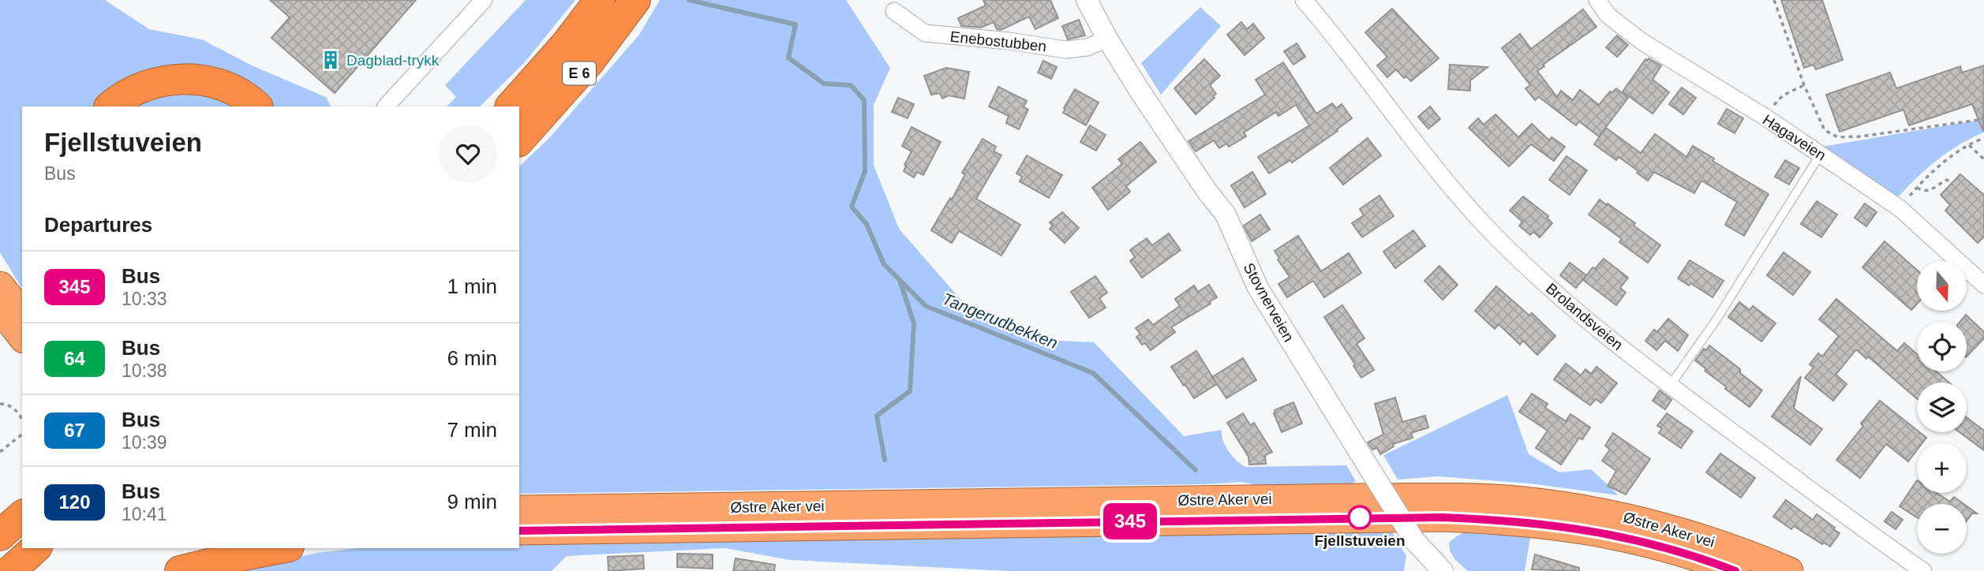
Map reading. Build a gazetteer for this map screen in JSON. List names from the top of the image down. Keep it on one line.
{"streets":{"highway":["E 6","Østre Aker vei"],"street":["Enebostubben","Hagaveien","Stovnerveien","Brolandsveien"]},"crossings":[["Enebostubben","Stovnerveien"]],"water":["Tangerudbekken"],"places":{"building":["Dagblad-trykk"],"other":["Fjellstuveien"]},"lines":["bus line 345"],"north":"bottom","page":{"on_map":"345","heading":[["Fjellstuveien","Bus"],"Departures"],"list":[{"mark":"345","name":"Bus","note":"10:33","value":"1 min"},{"mark":"64","name":"Bus","note":"10:38","value":"6 min"},{"mark":"67","name":"Bus","note":"10:39","value":"7 min"},{"mark":"120","name":"Bus","note":"10:41","value":"9 min"}],"map_buttons":["+","−"]}}
